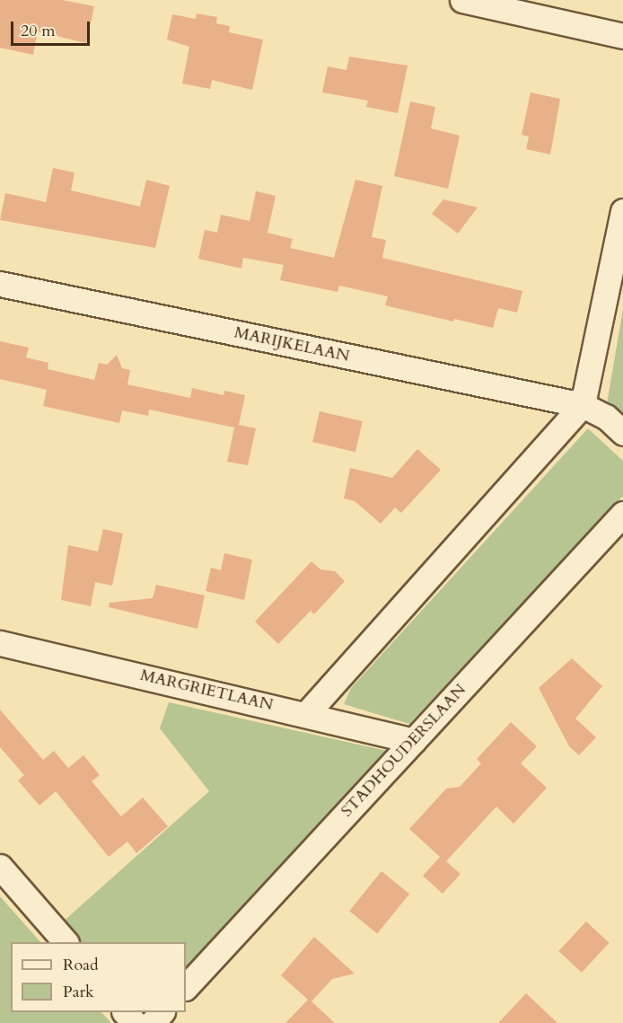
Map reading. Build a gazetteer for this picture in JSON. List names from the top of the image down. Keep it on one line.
{"streets":{"street":["MARIJKELAAN","MARGRIETLAAN","STADHOUDERSLAAN"]},"crossings":[["MARGRIETLAAN","STADHOUDERSLAAN"]],"legend":["Road","Park"],"scale_bar":"20 m"}
